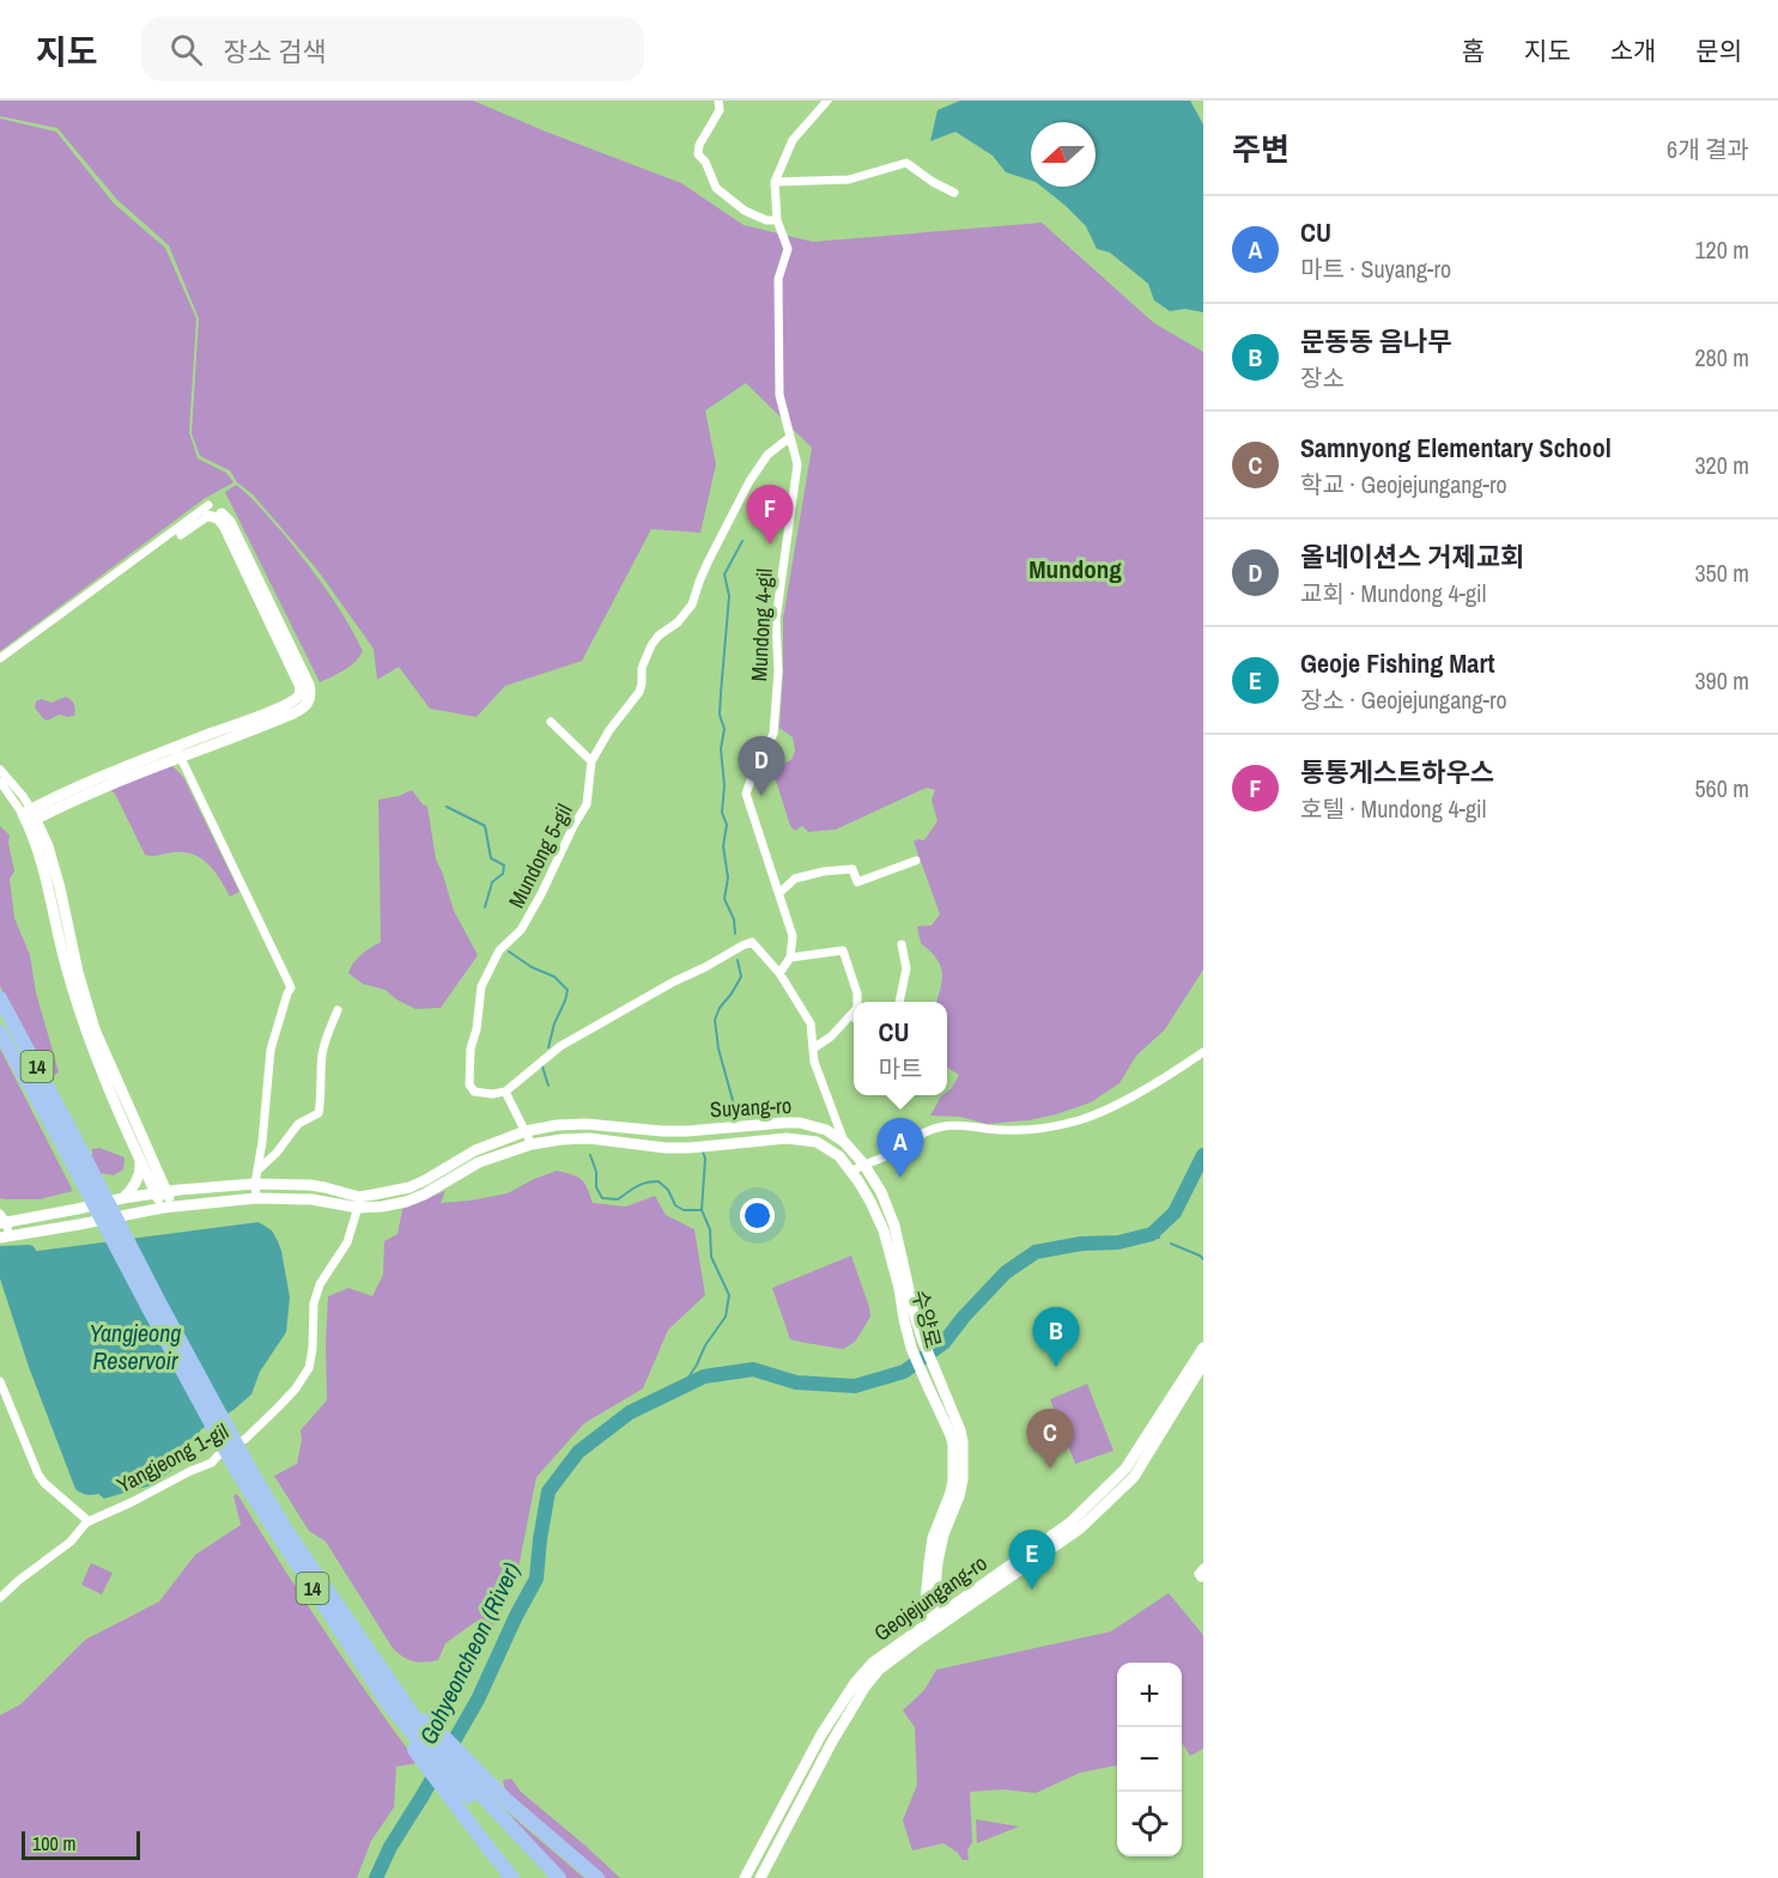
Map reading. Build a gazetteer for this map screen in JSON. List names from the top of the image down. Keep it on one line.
{"streets":{"highway":["14"],"street":["Mundong 4-gil","Mundong 5-gil","Suyang-ro","수양로","Yangjeong 1-gil","Geojejungang-ro"]},"crossings":[["Mundong 4-gil","Mundong 5-gil"],["Suyang-ro","수양로"],["Suyang-ro","Yangjeong 1-gil"],["Suyang-ro","Geojejungang-ro"],["수양로","Yangjeong 1-gil"]],"districts":["Mundong"],"water":["Yangjeong Reservoir","Gohyeoncheon (River)"],"scale_bar":"100 m","north":"left","page":{"header":"지도","search":"장소 검색","nav":["홈","지도","소개","문의"],"heading":["주변","6개 결과"],"list":[{"mark":"A","name":"CU","note":"마트 · Suyang-ro","value":"120 m"},{"mark":"B","name":"문동동 음나무","note":"장소","value":"280 m"},{"mark":"C","name":"Samnyong Elementary School","note":"학교 · Geojejungang-ro","value":"320 m"},{"mark":"D","name":"올네이션스 거제교회","note":"교회 · Mundong 4-gil","value":"350 m"},{"mark":"E","name":"Geoje Fishing Mart","note":"장소 · Geojejungang-ro","value":"390 m"},{"mark":"F","name":"통통게스트하우스","note":"호텔 · Mundong 4-gil","value":"560 m"}],"pins":["F","D","A","B","C","E"],"popup":["CU","마트"],"map_buttons":["+","−"],"scale":"100 m"}}
